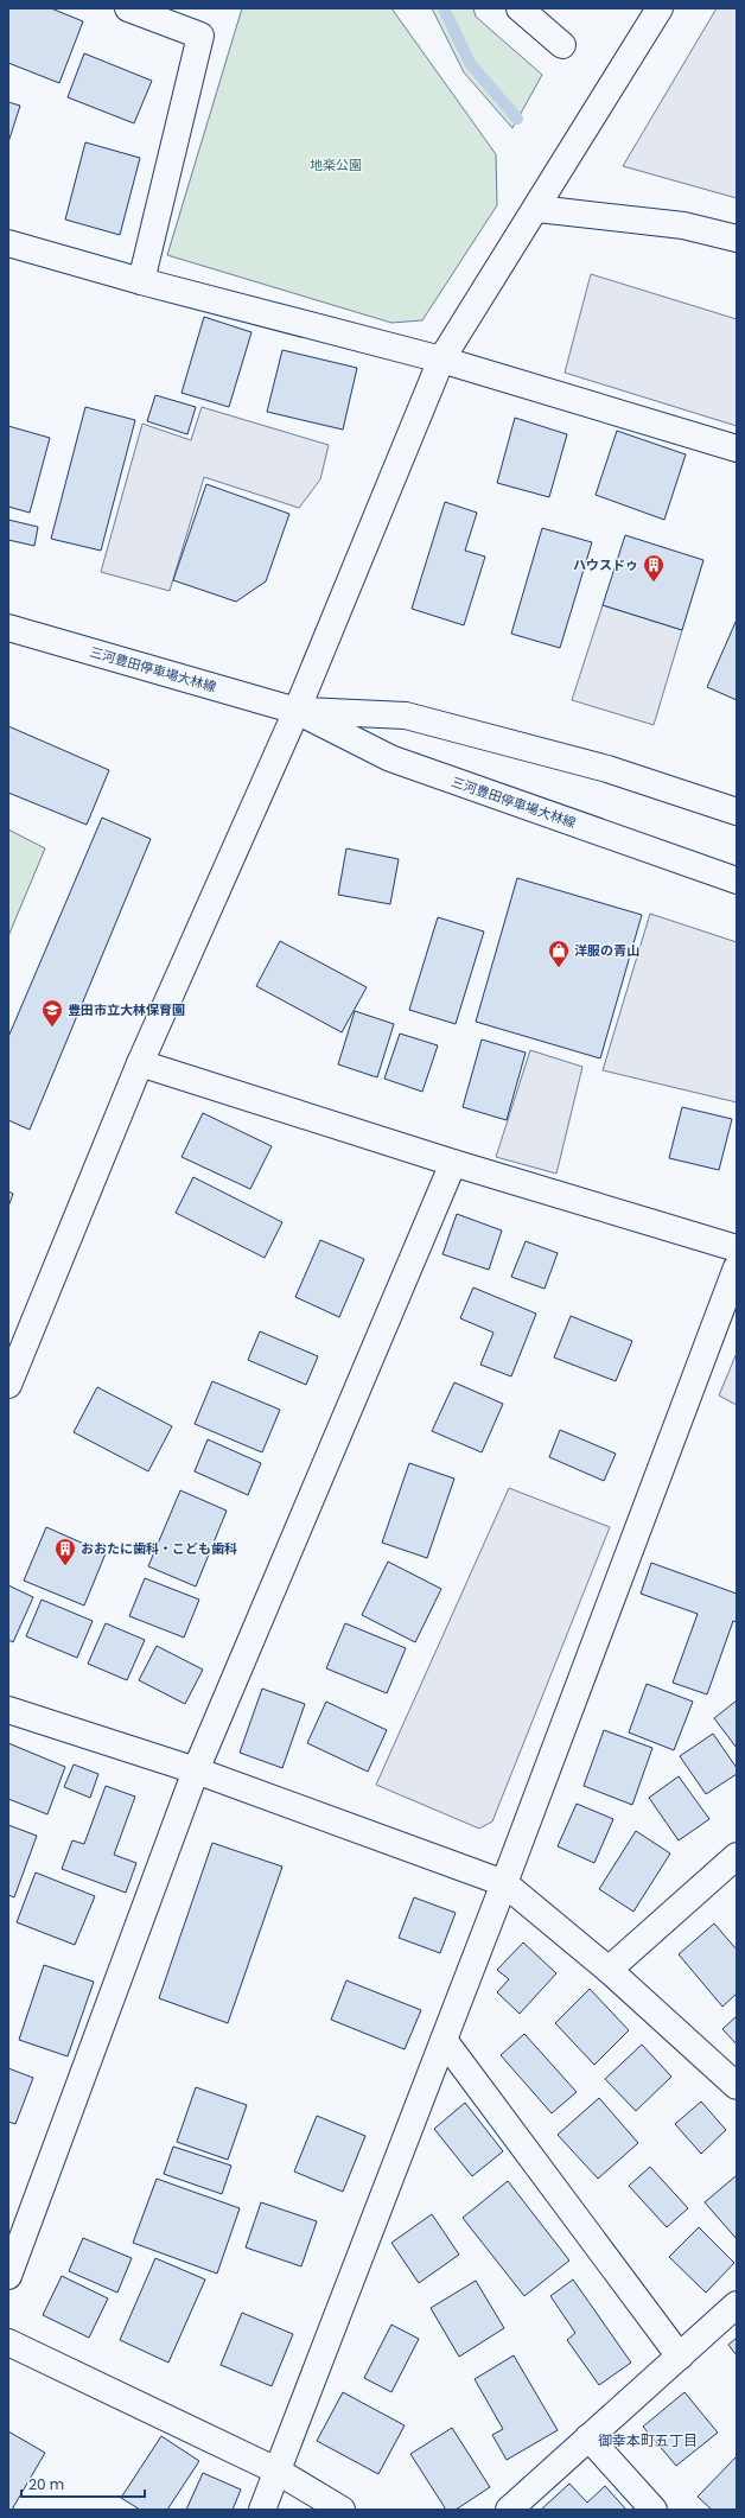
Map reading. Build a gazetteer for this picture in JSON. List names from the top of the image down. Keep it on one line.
{"streets":{"street":["三河豊田停車場大林線"]},"districts":["御幸本町五丁目"],"parks":["地楽公園"],"places":{"building":["ハウスドゥ","おおたに歯科・こども歯科"],"shop":["洋服の青山"],"school or university":["豊田市立大林保育園"]},"scale_bar":"20 m"}
